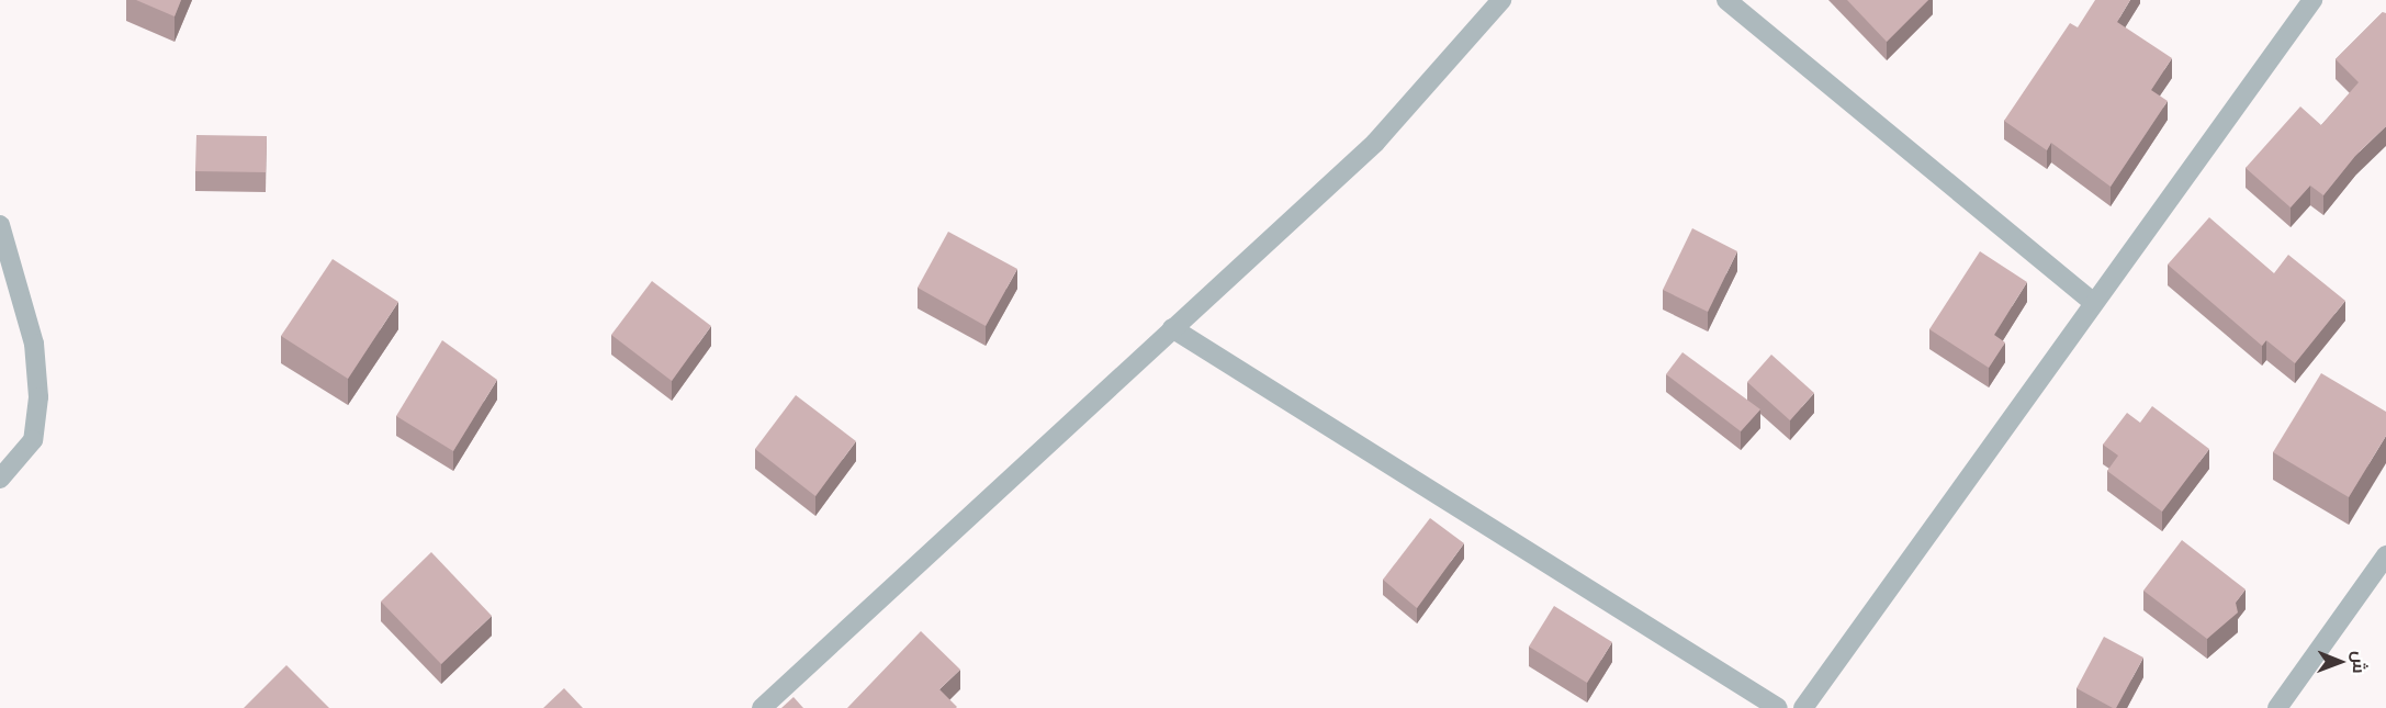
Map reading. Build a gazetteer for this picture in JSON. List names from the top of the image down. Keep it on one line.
{"north":"right"}
